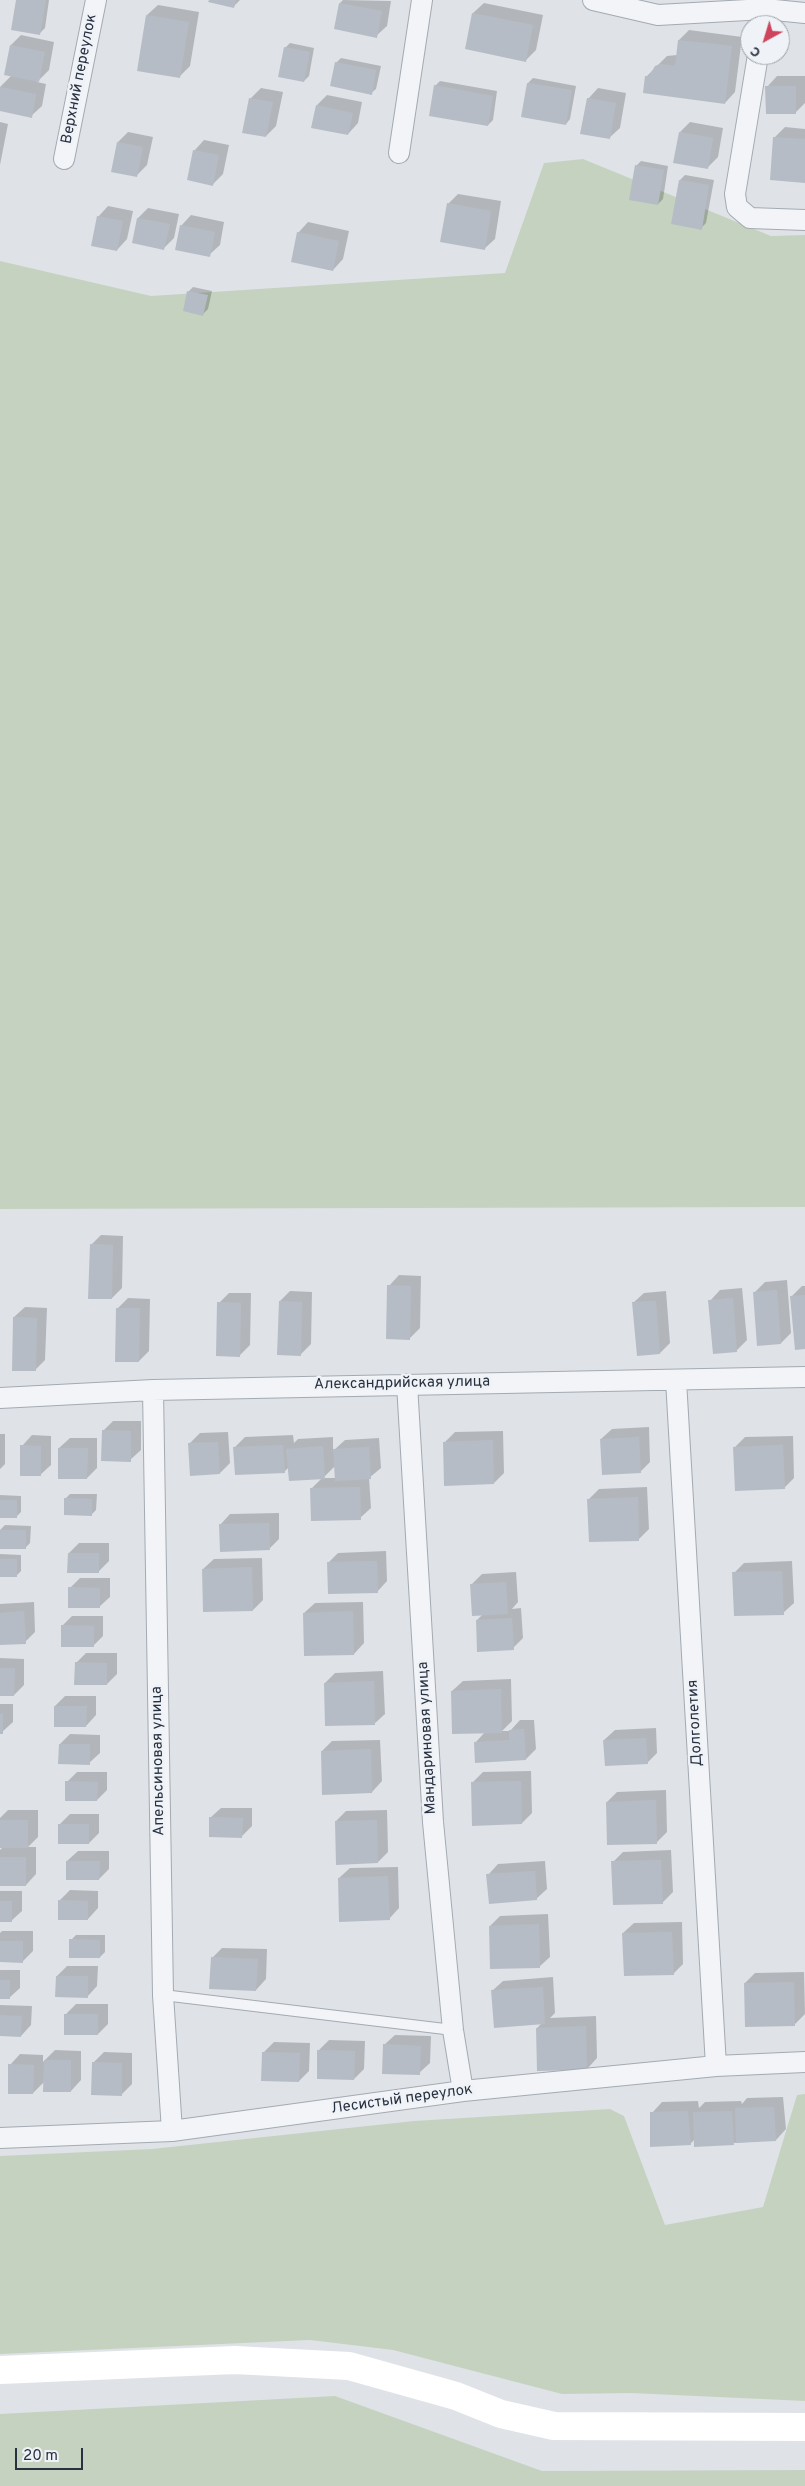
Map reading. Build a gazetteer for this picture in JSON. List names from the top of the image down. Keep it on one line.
{"streets":{"street":["Верхний переулок","Александрийская улица","Долголетия","Мандариновая улица","Апельсиновая улица","Лесистый переулок"]},"crossings":[["Александрийская улица","Долголетия"],["Александрийская улица","Мандариновая улица"],["Александрийская улица","Апельсиновая улица"],["Долголетия","Лесистый переулок"],["Мандариновая улица","Лесистый переулок"],["Апельсиновая улица","Лесистый переулок"]],"scale_bar":"20 m","north":"bottom left"}
